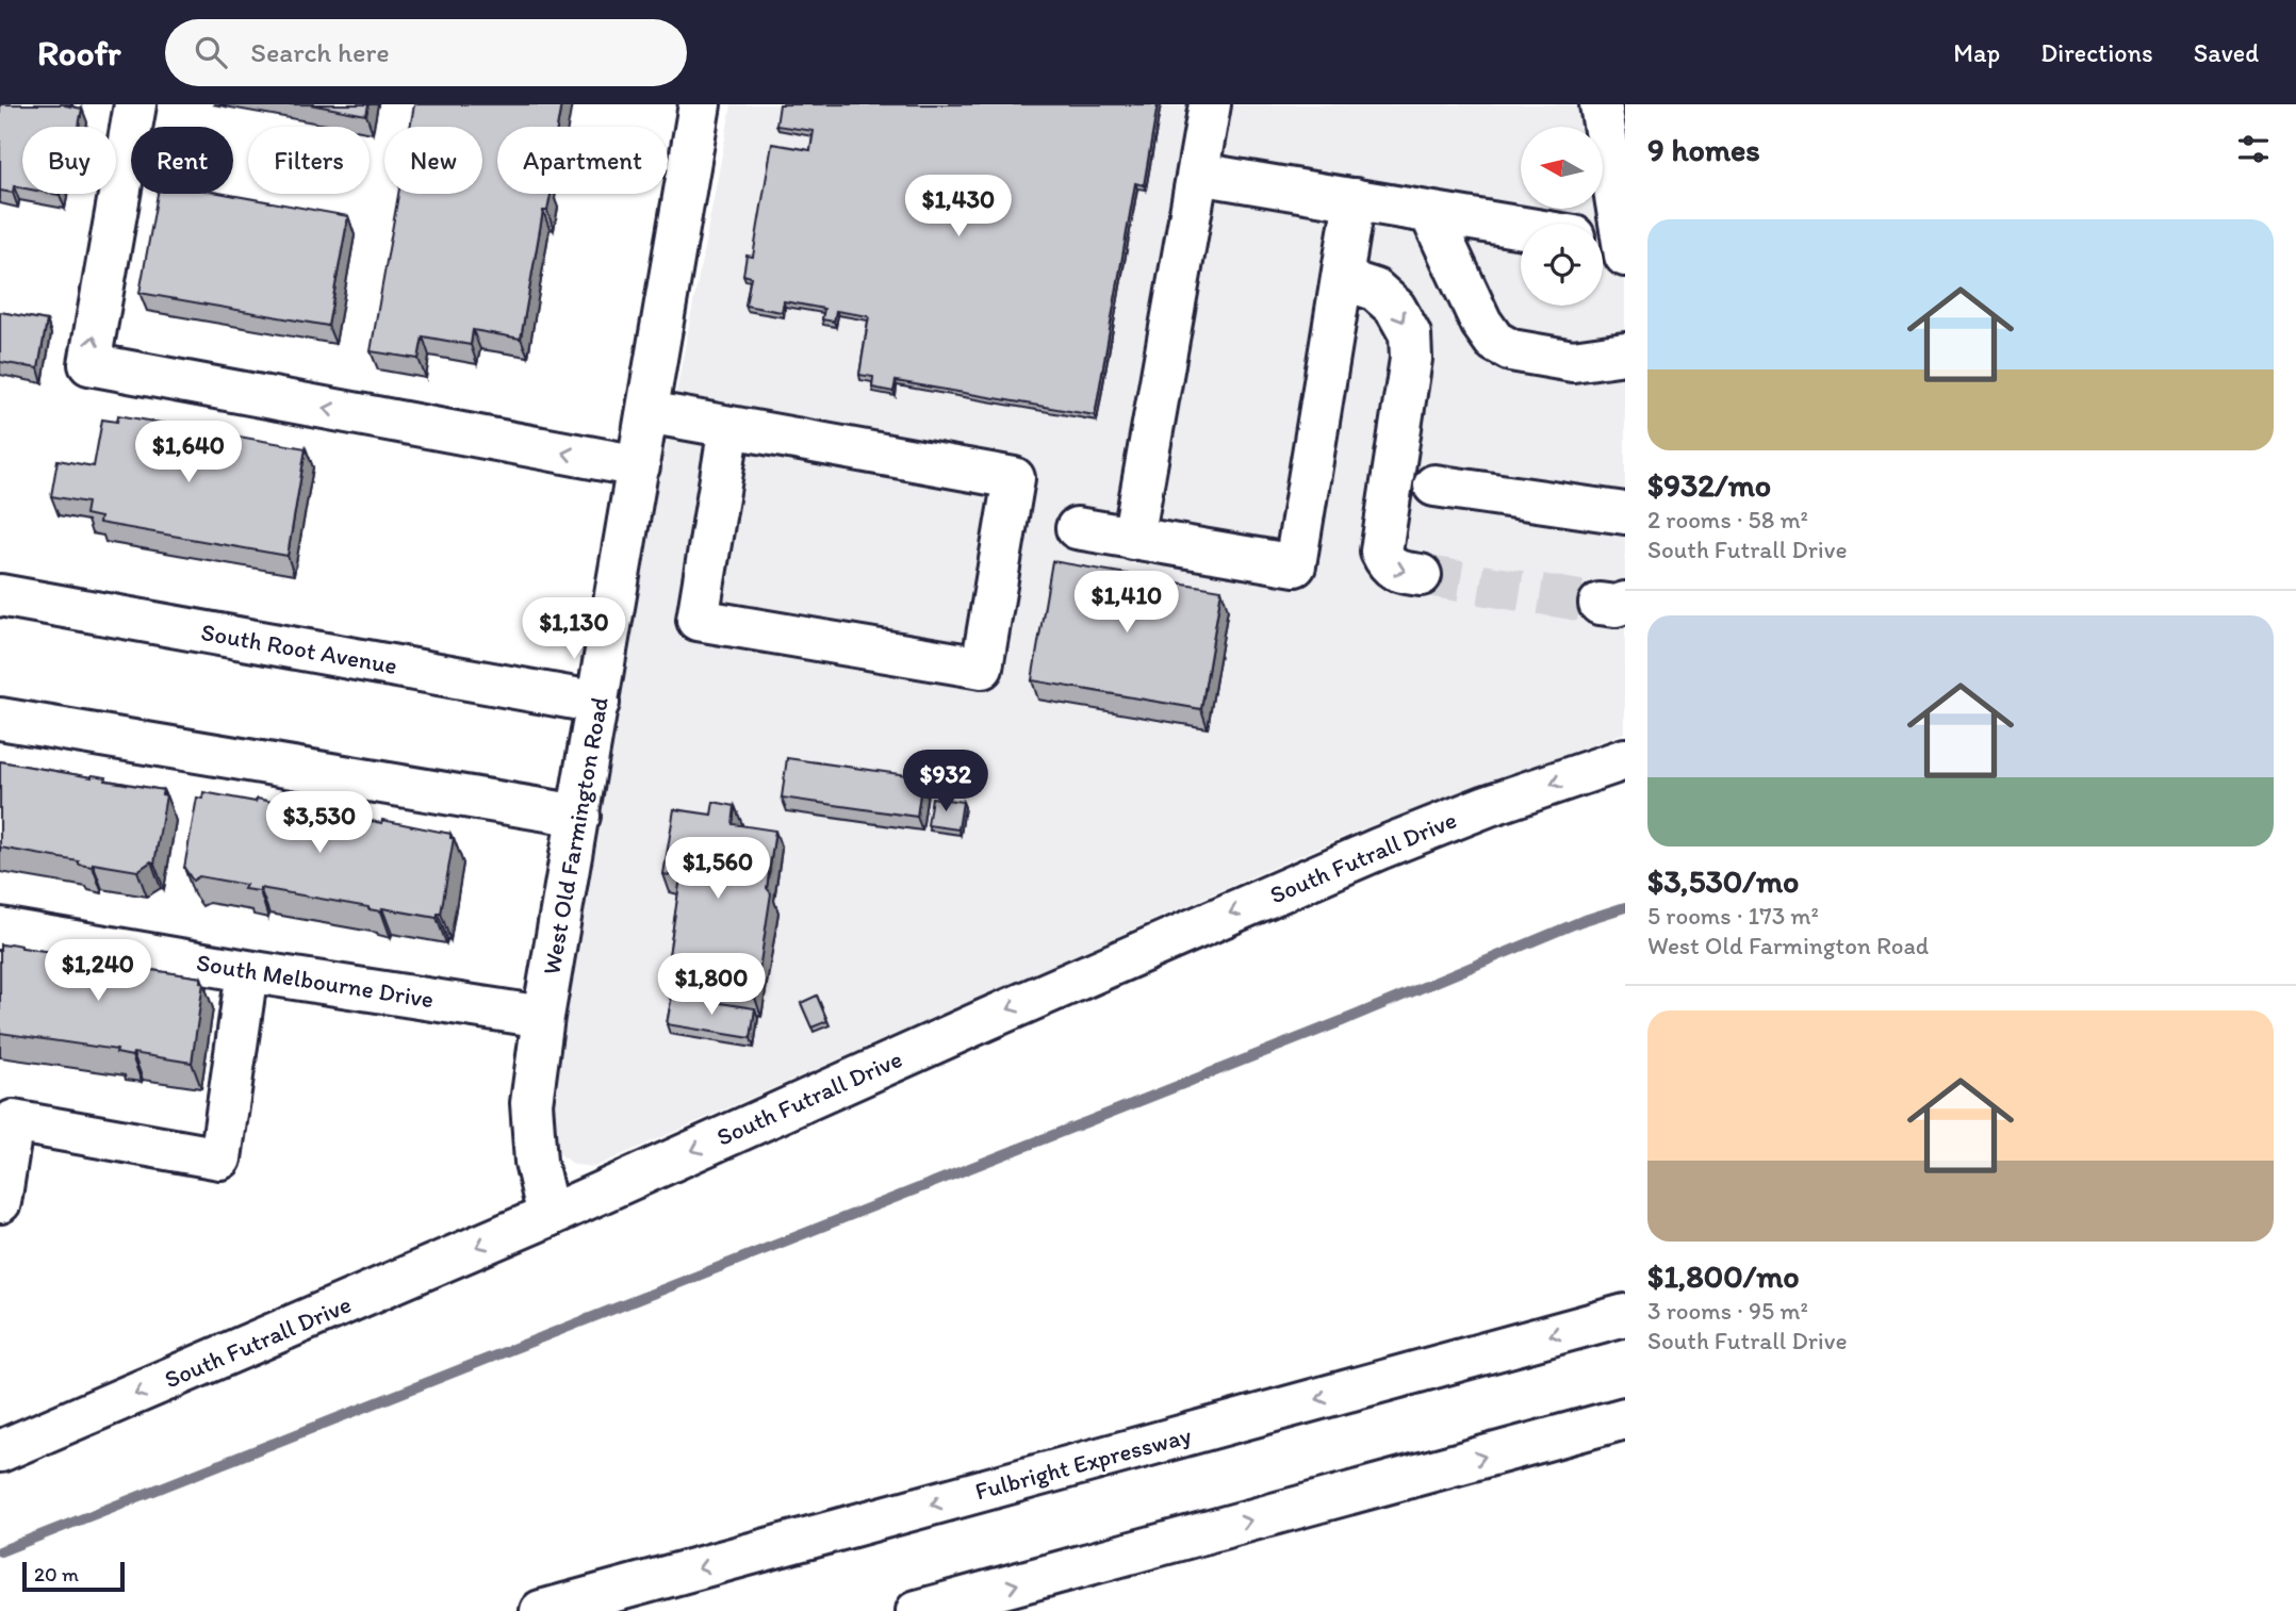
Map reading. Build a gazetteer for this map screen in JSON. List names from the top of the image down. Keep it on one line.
{"streets":{"main road":["South Root Avenue","West Old Farmington Road","South Futrall Drive","South Melbourne Drive","Fulbright Expressway"]},"crossings":[["South Root Avenue","West Old Farmington Road"],["West Old Farmington Road","South Futrall Drive"],["West Old Farmington Road","South Melbourne Drive"]],"one_way":["South Futrall Drive"],"scale_bar":"20 m","north":"left","page":{"header":"Roofr","search":"Search here","nav":["Map","Directions","Saved"],"heading":"9 homes","chip":["Buy","Rent","Filters","New","Apartment"],"price":["$1,430","$1,640","$1,410","$1,130","$932","$3,530","$1,560","$1,240","$1,800"],"list":[{"name":"$932/mo","note":"2 rooms · 58 m² · South Futrall Drive"},{"name":"$3,530/mo","note":"5 rooms · 173 m² · West Old Farmington Road"},{"name":"$1,800/mo","note":"3 rooms · 95 m² · South Futrall Drive"}],"scale":"20 m"}}
